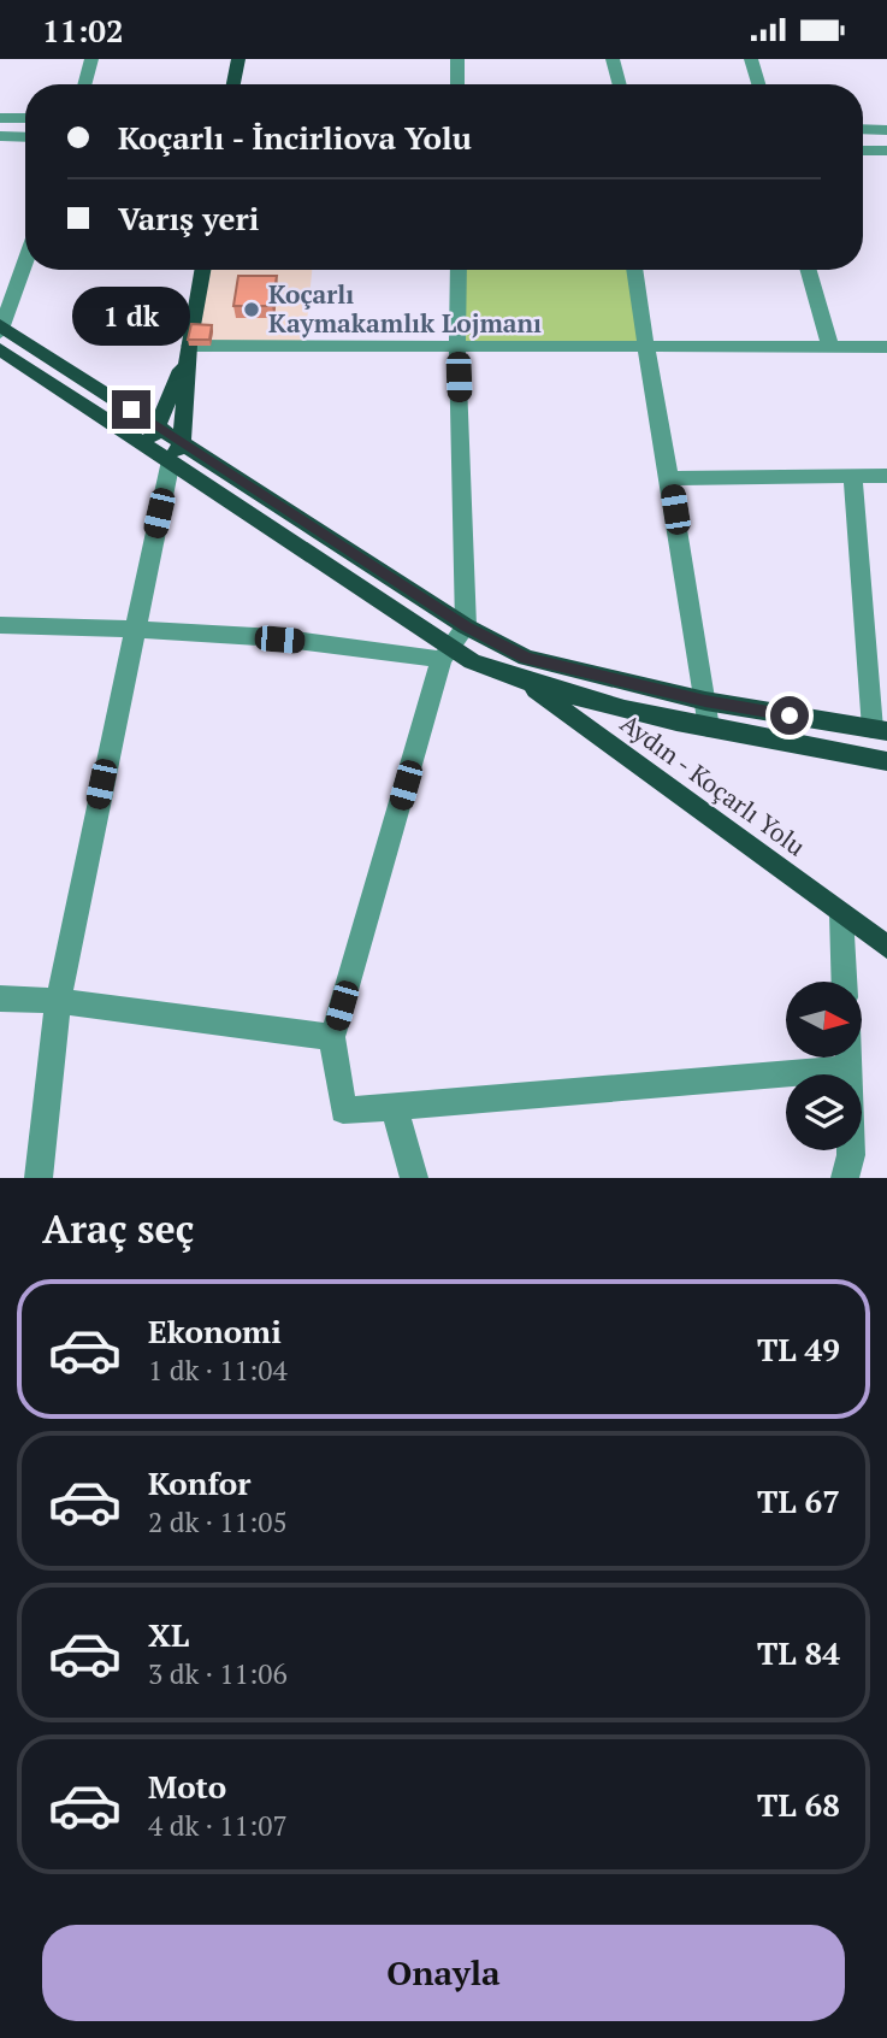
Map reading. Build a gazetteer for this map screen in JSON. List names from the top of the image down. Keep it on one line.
{"streets":{"main road":["Aydın - Koçarlı Yolu"]},"places":["Koçarlı Kaymakamlık Lojmanı"],"north":"right","page":{"status":"11:02","banner":["Koçarlı - İncirliova Yolu","Varış yeri"],"bubble":"1 dk","heading":"Araç seç","list":[{"name":"Ekonomi","note":"1 dk · 11:04","value":"TL 49"},{"name":"Konfor","note":"2 dk · 11:05","value":"TL 67"},{"name":"XL","note":"3 dk · 11:06","value":"TL 84"},{"name":"Moto","note":"4 dk · 11:07","value":"TL 68"}],"buttons":"Onayla"}}
